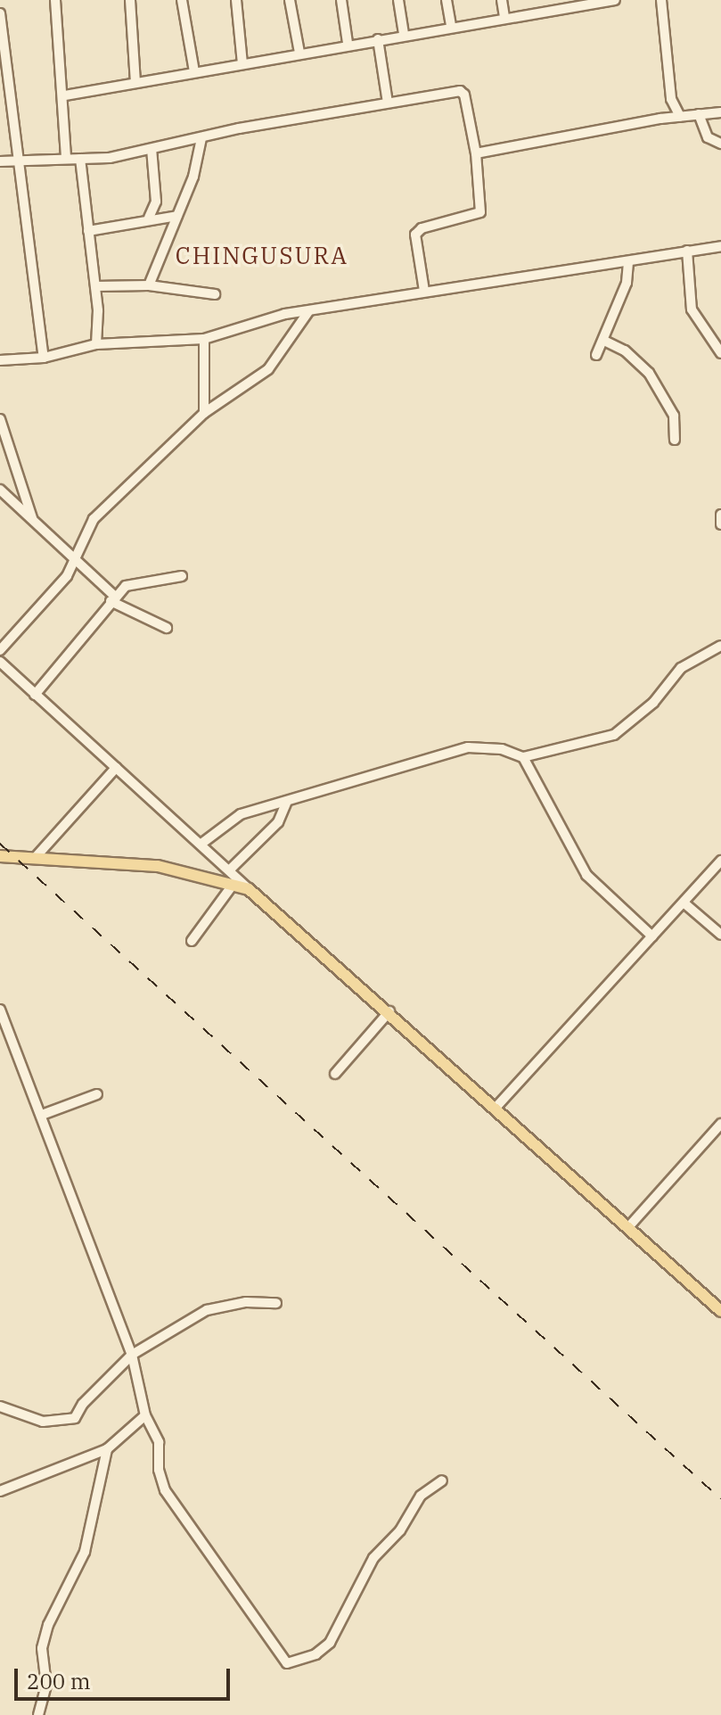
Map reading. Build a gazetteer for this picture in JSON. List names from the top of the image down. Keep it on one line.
{"districts":["CHINGUSURA"],"scale_bar":"200 m"}
